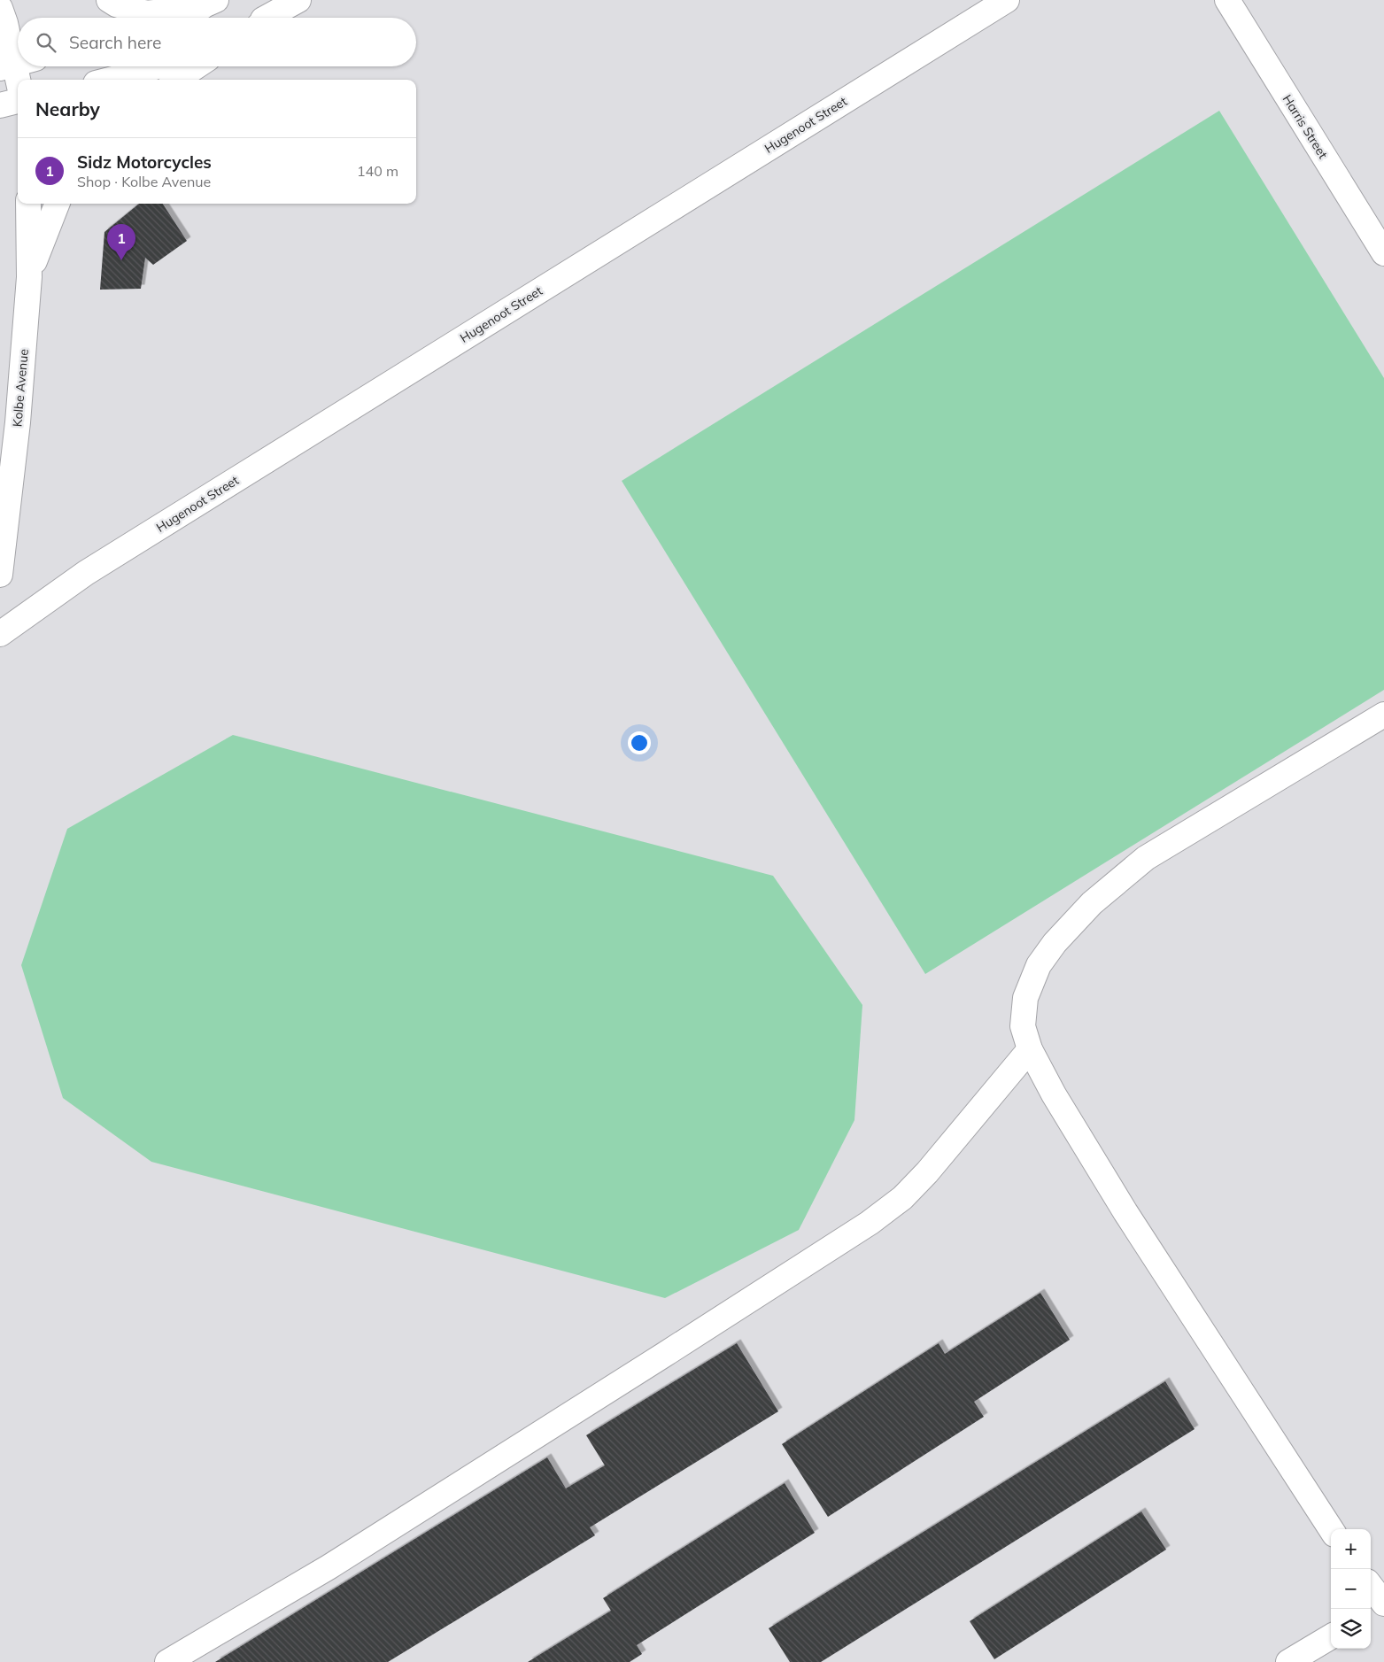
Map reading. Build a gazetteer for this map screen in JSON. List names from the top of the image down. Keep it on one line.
{"streets":{"street":["Hugenoot Street","Harris Street","Kolbe Avenue"]},"page":{"search":"Search here","heading":"Nearby","list":[{"mark":"1","name":"Sidz Motorcycles","note":"Shop · Kolbe Avenue","value":"140 m"}],"pins":"1","map_buttons":["+","−"]}}
